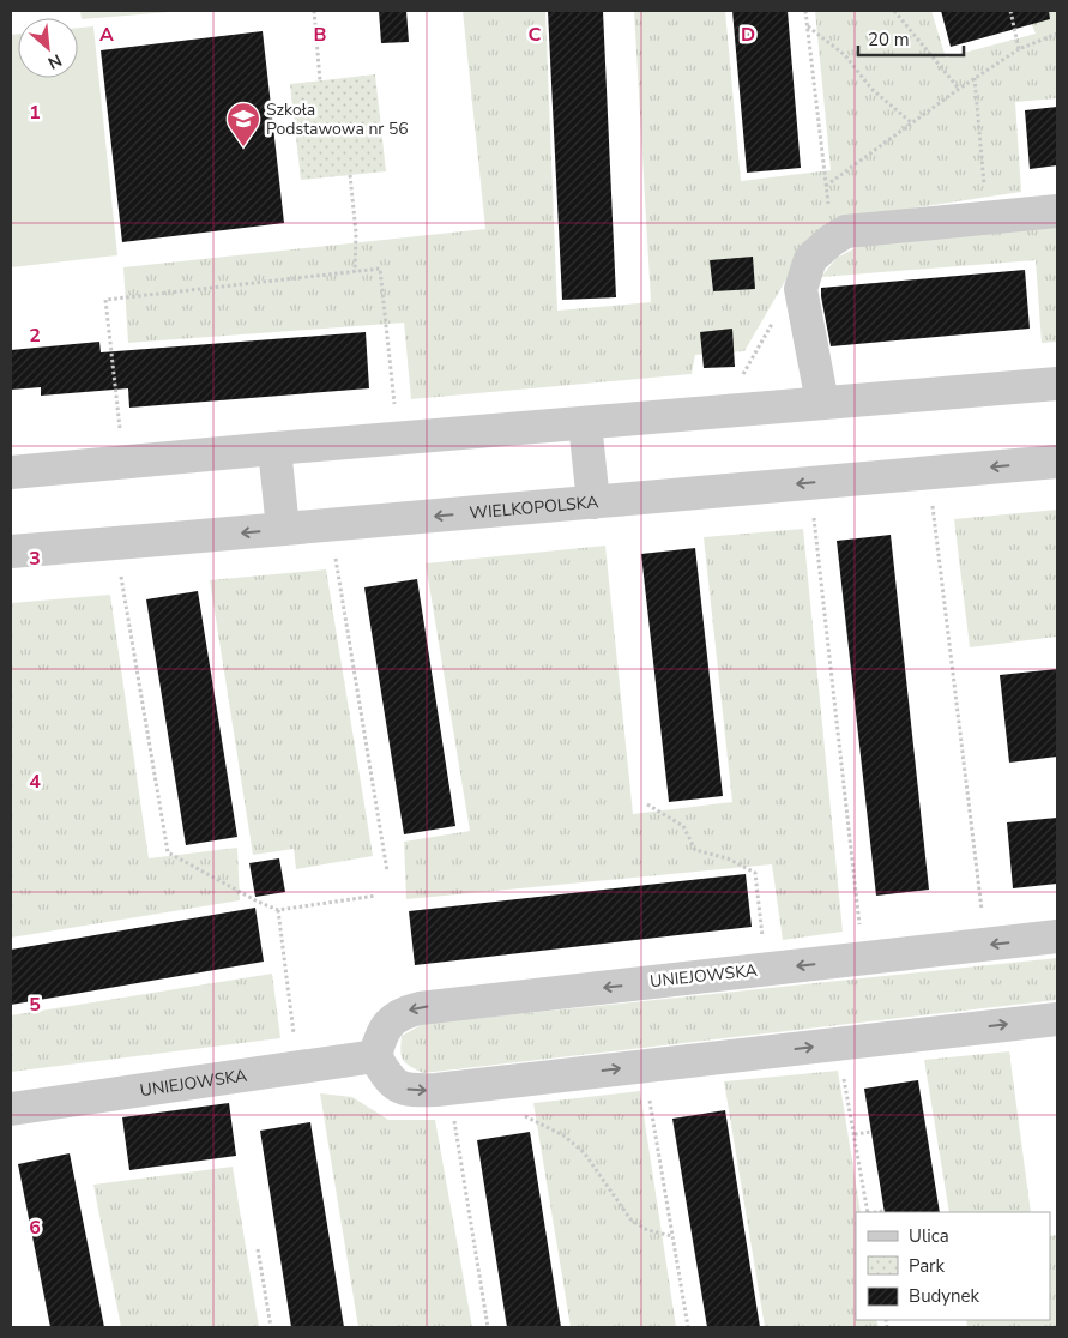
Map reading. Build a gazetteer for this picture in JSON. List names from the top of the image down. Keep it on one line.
{"streets":{"street":["WIELKOPOLSKA","UNIEJOWSKA"]},"places":{"school or university":["Szkoła Podstawowa nr 56"]},"legend":["Ulica","Park","Budynek"],"scale_bar":"20 m","north":"bottom right","grid":{"columns":["A","B","C","D"],"rows":["1","2","3","4","5","6"]}}
